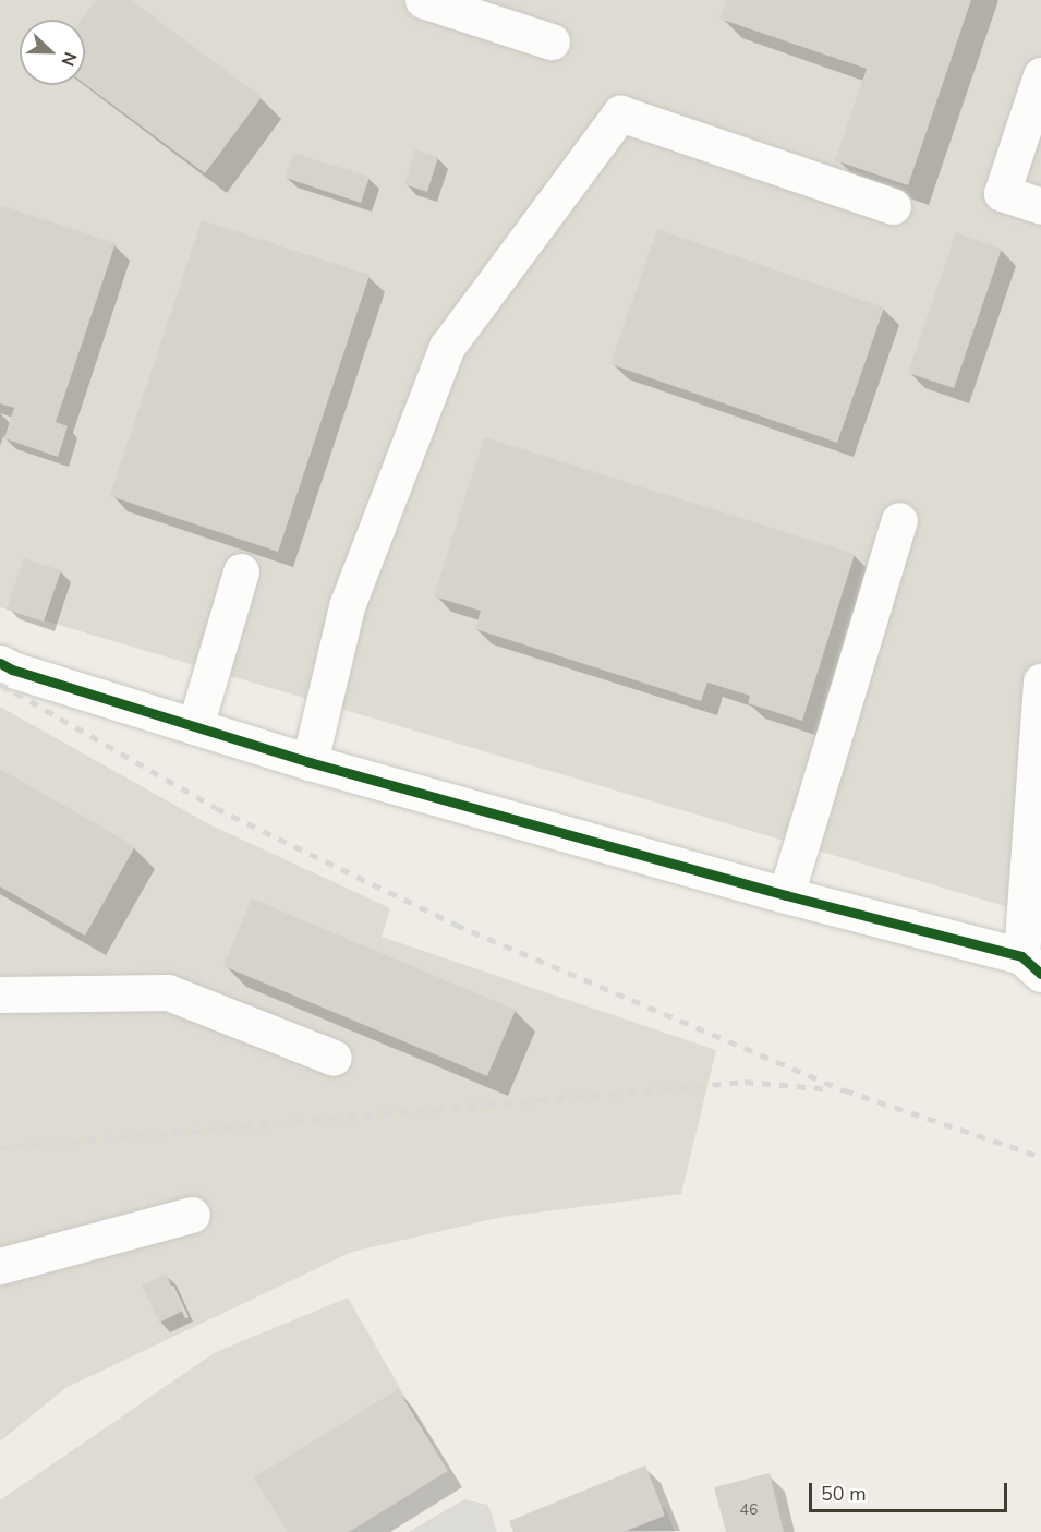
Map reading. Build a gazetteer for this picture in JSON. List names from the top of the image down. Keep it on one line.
{"house_numbers":["46"],"scale_bar":"50 m","north":"right"}
